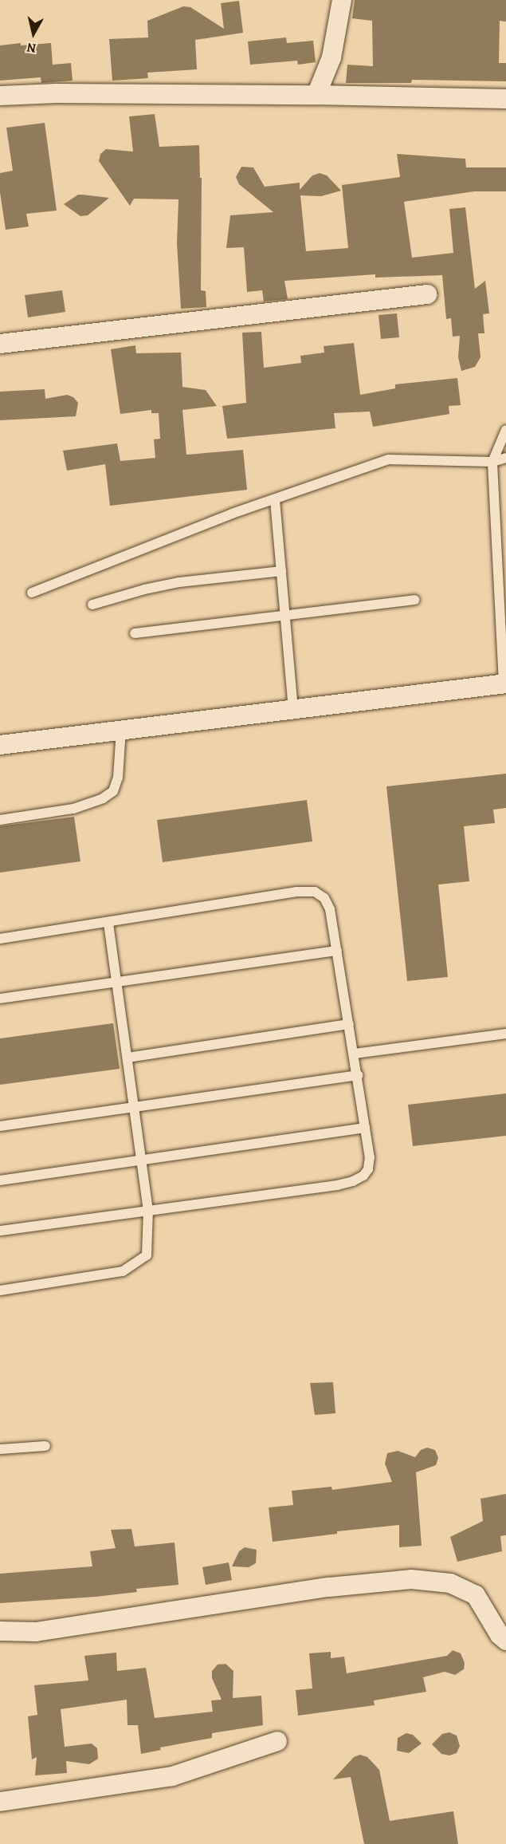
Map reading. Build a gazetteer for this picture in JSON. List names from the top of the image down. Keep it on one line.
{"north":"bottom"}
